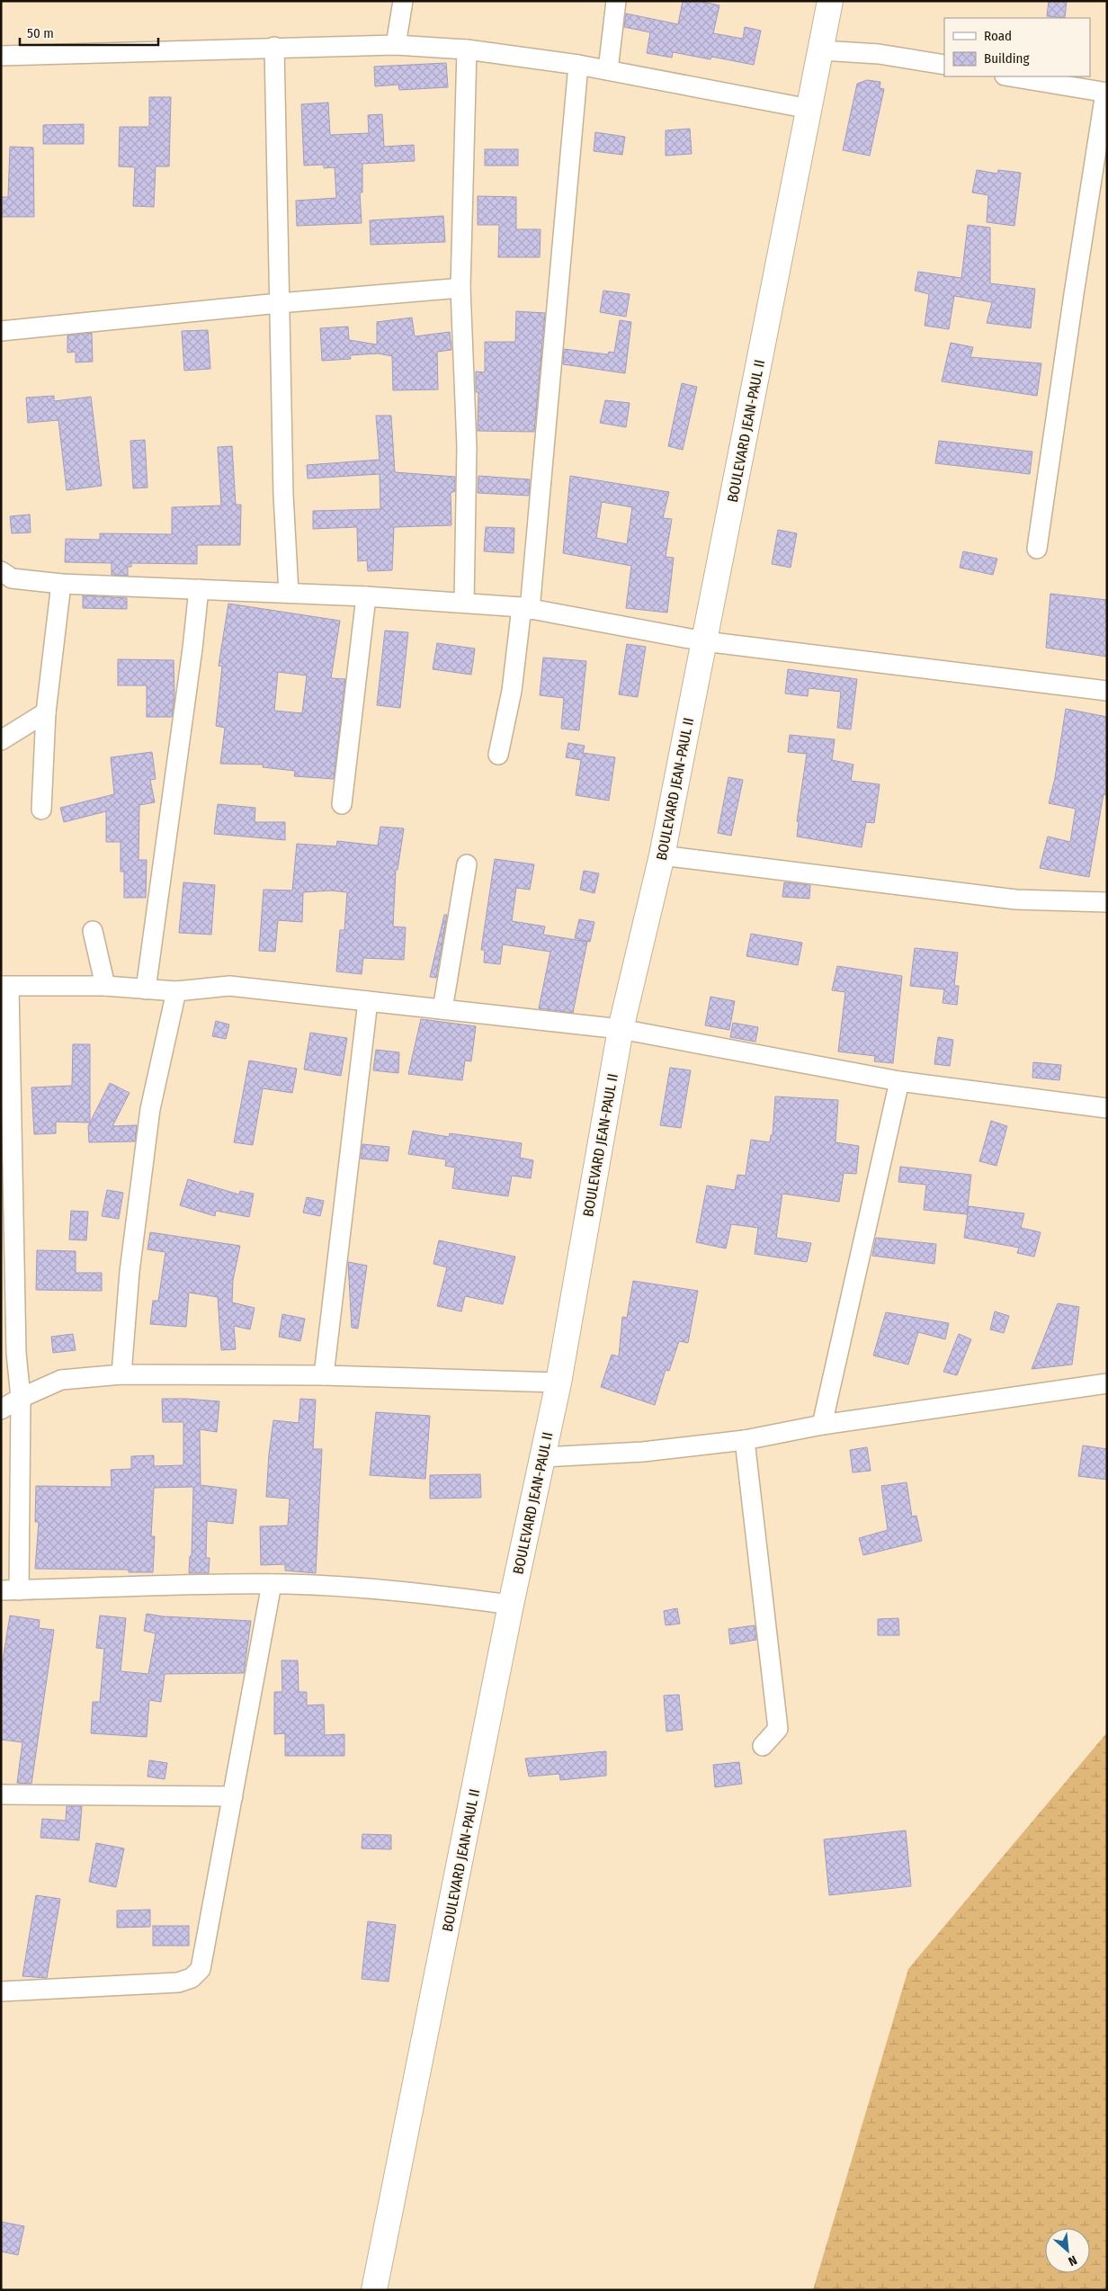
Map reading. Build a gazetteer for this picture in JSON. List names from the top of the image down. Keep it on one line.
{"streets":{"main road":["BOULEVARD JEAN-PAUL II"]},"legend":["Road","Building"],"scale_bar":"50 m","north":"bottom right"}
